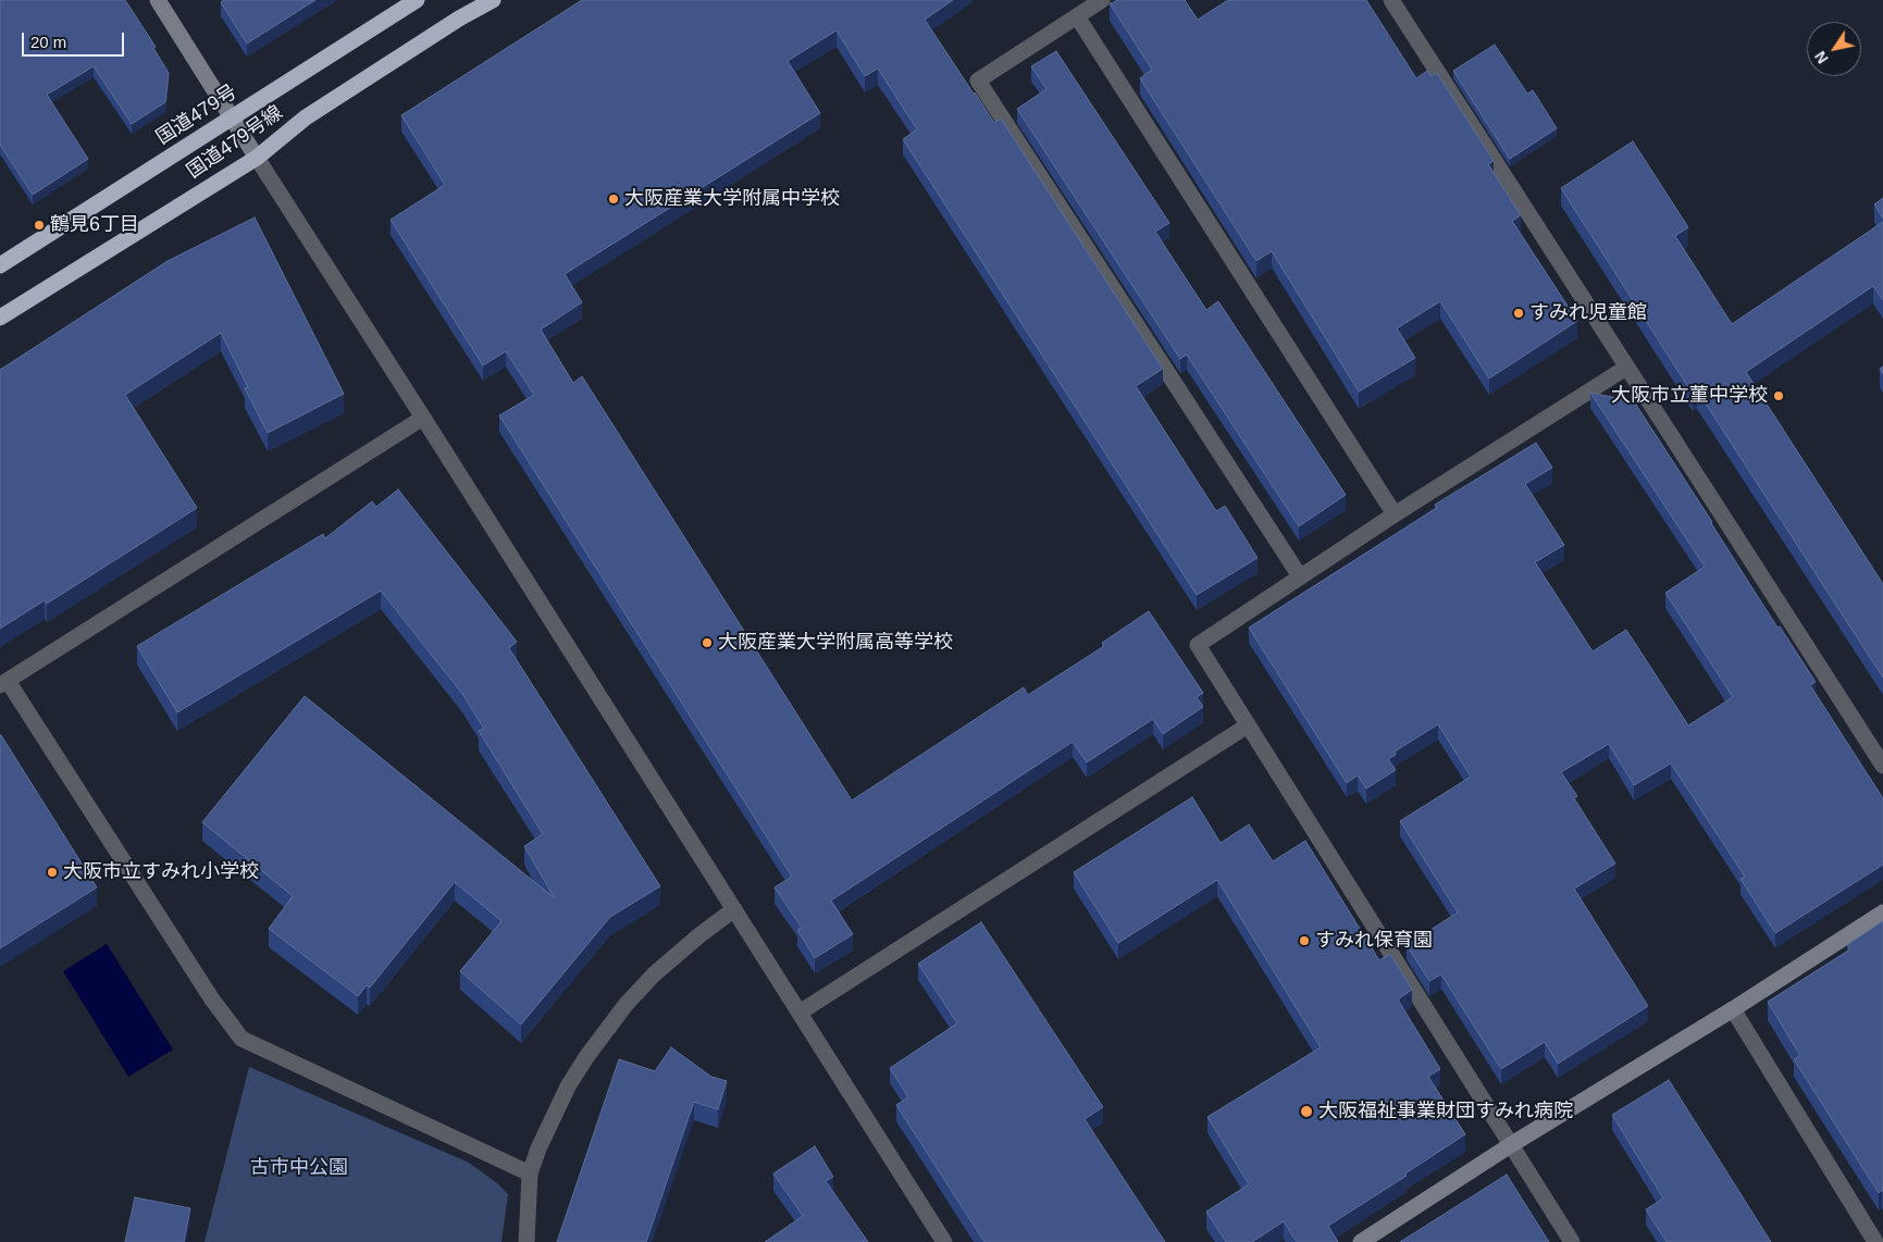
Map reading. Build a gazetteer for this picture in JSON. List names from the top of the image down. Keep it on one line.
{"streets":{"highway":["国道479号","国道479号線"]},"parks":["古市中公園"],"places":["大阪産業大学附属中学校","鶴見6丁目","すみれ児童館","大阪市立菫中学校","大阪産業大学附属高等学校","大阪市立すみれ小学校","すみれ保育園","大阪福祉事業財団すみれ病院"],"scale_bar":"20 m","north":"bottom left"}
